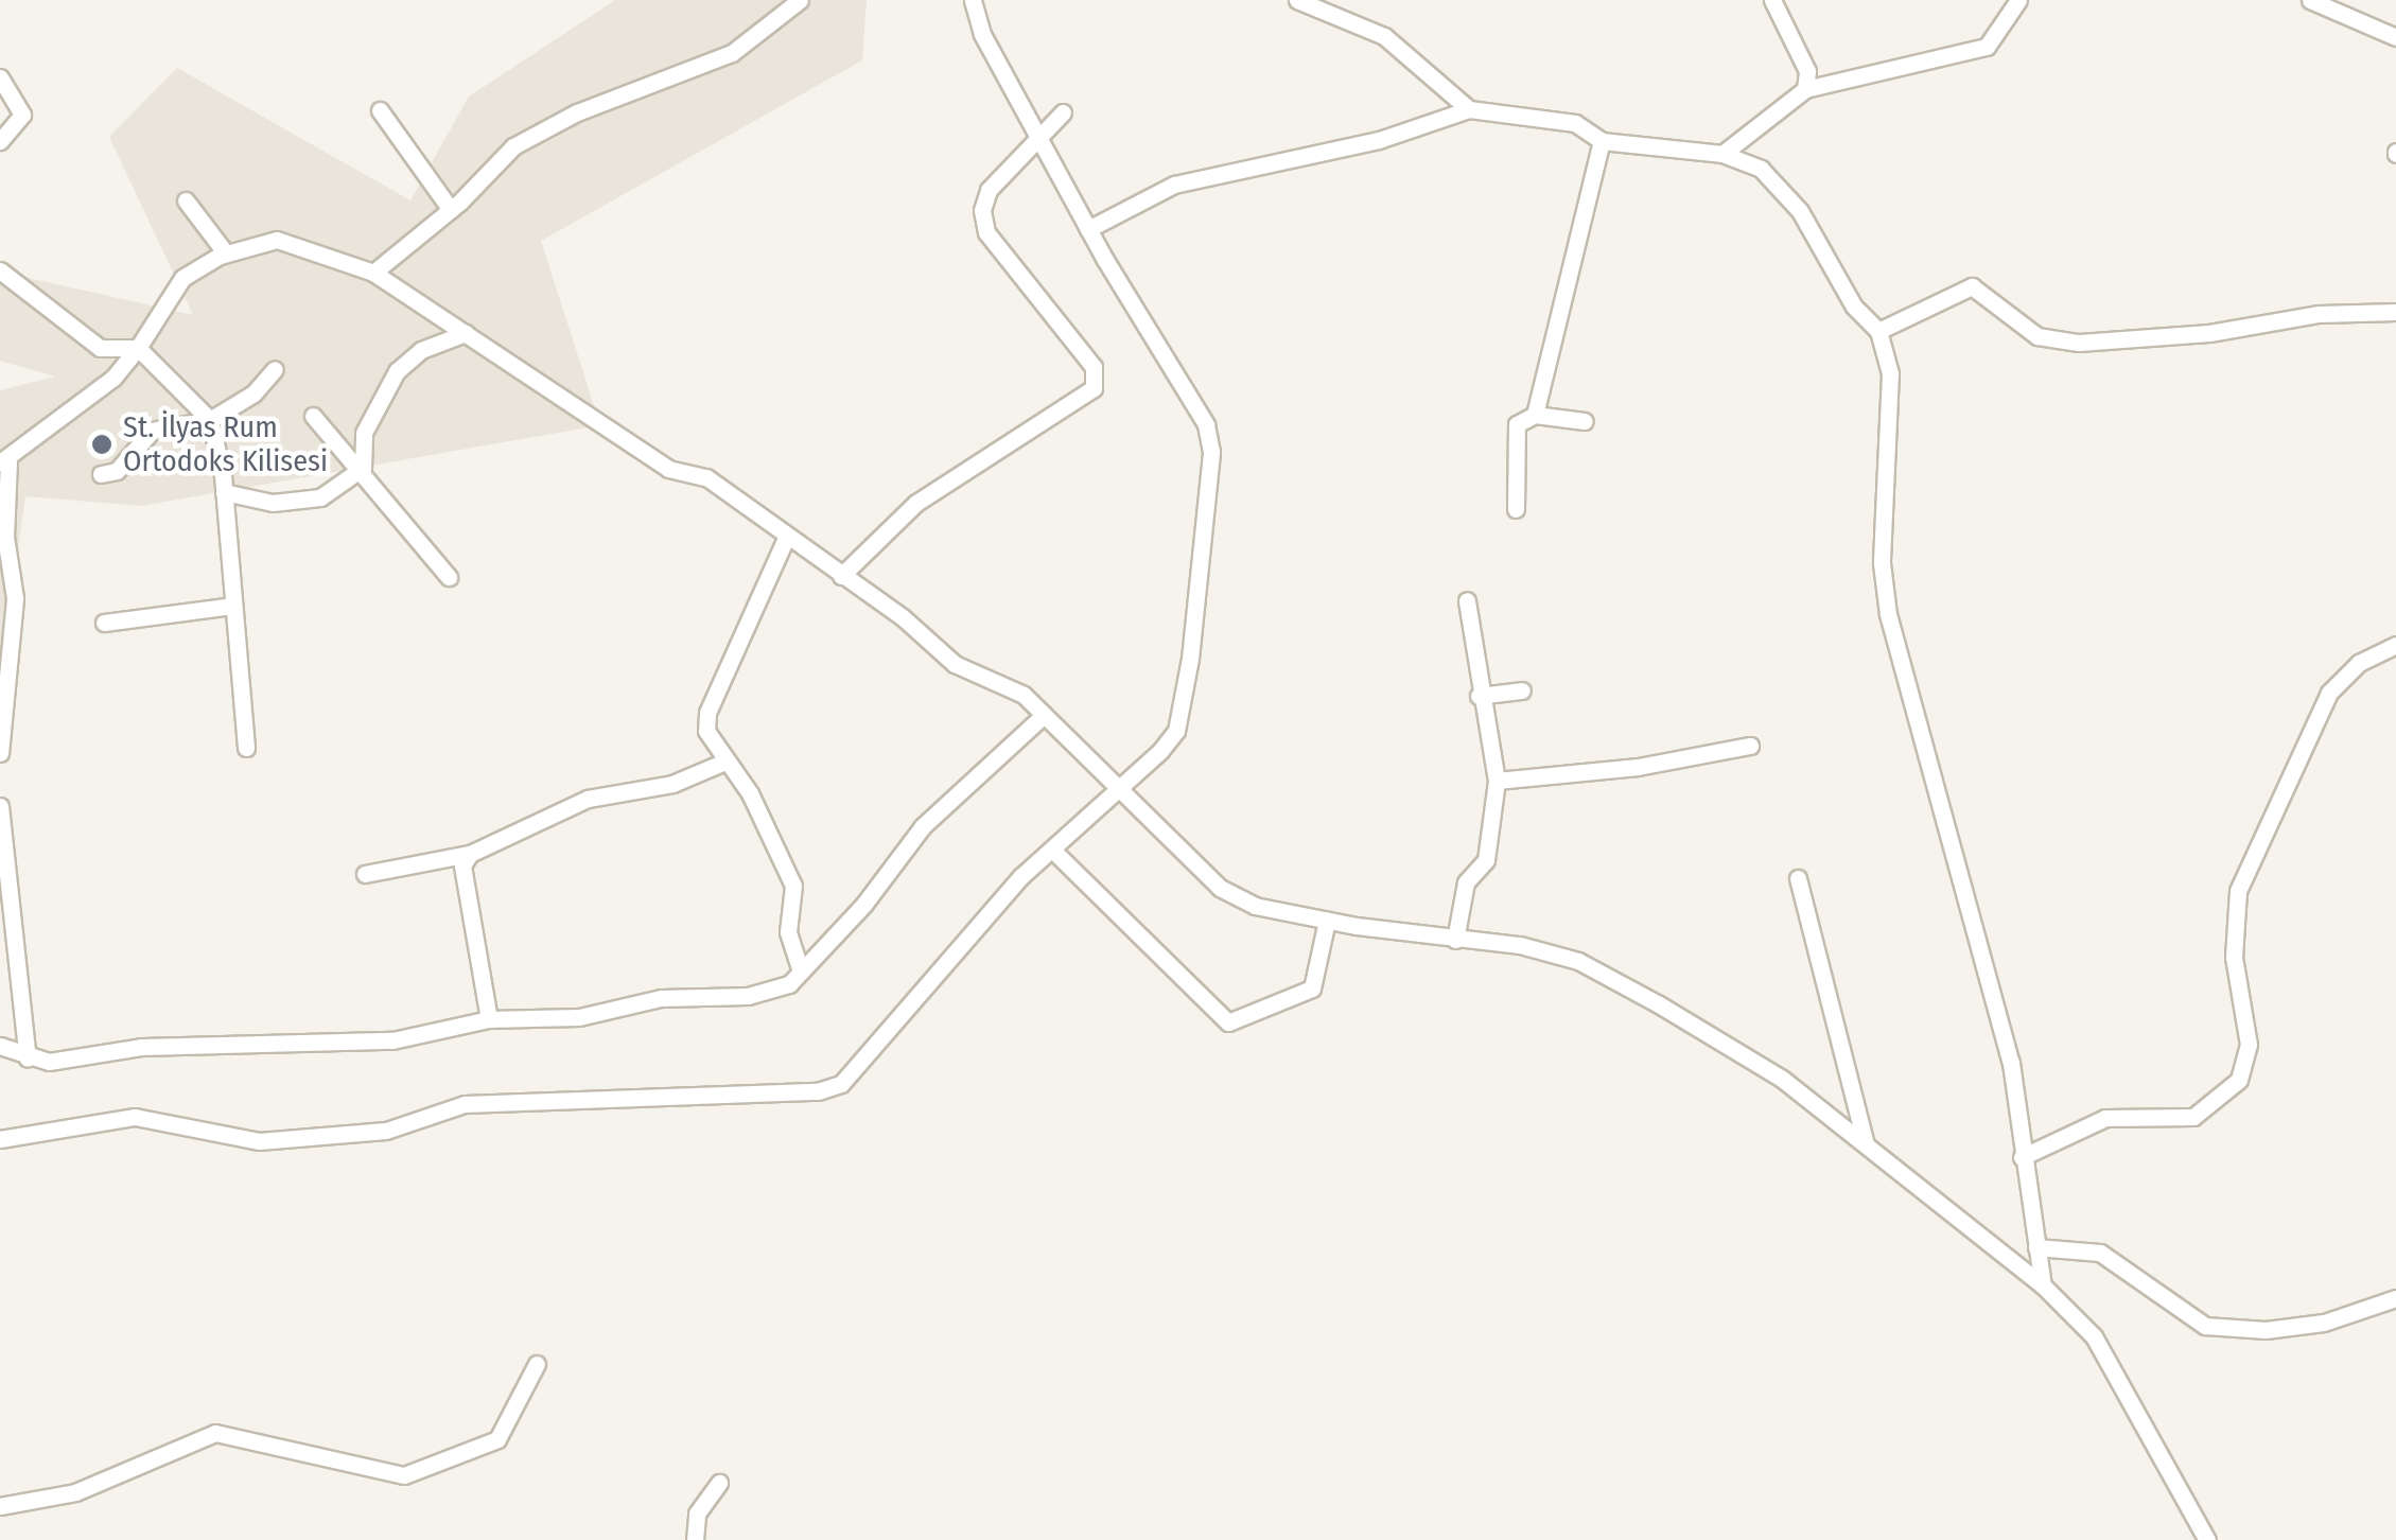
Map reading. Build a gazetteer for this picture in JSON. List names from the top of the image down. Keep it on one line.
{"places":["St. İlyas Rum Ortodoks Kilisesi"]}
